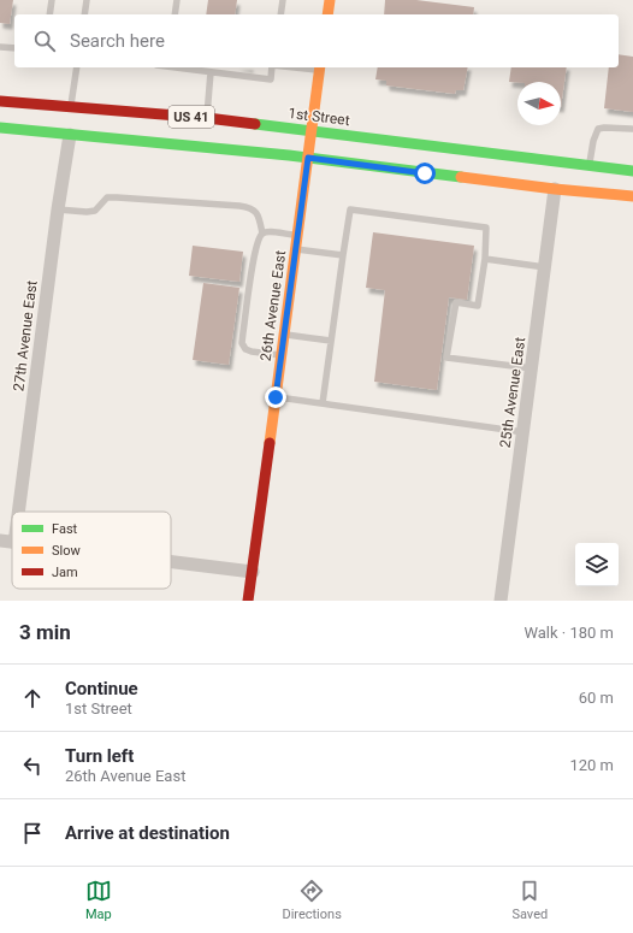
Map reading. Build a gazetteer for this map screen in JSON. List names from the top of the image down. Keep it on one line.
{"streets":{"main road":["US 41","1st Street","26th Avenue East"],"street":["27th Avenue East","25th Avenue East"]},"crossings":[["US 41","26th Avenue East"],["US 41","27th Avenue East"],["US 41","25th Avenue East"],["1st Street","26th Avenue East"]],"legend":["Fast","Slow","Jam"],"north":"right","page":{"search":"Search here","heading":["3 min","Walk · 180 m"],"list":[["Continue","1st Street","60 m"],["Turn left","26th Avenue East","120 m"],"Arrive at destination"],"nav":["Map","Directions","Saved"]}}
